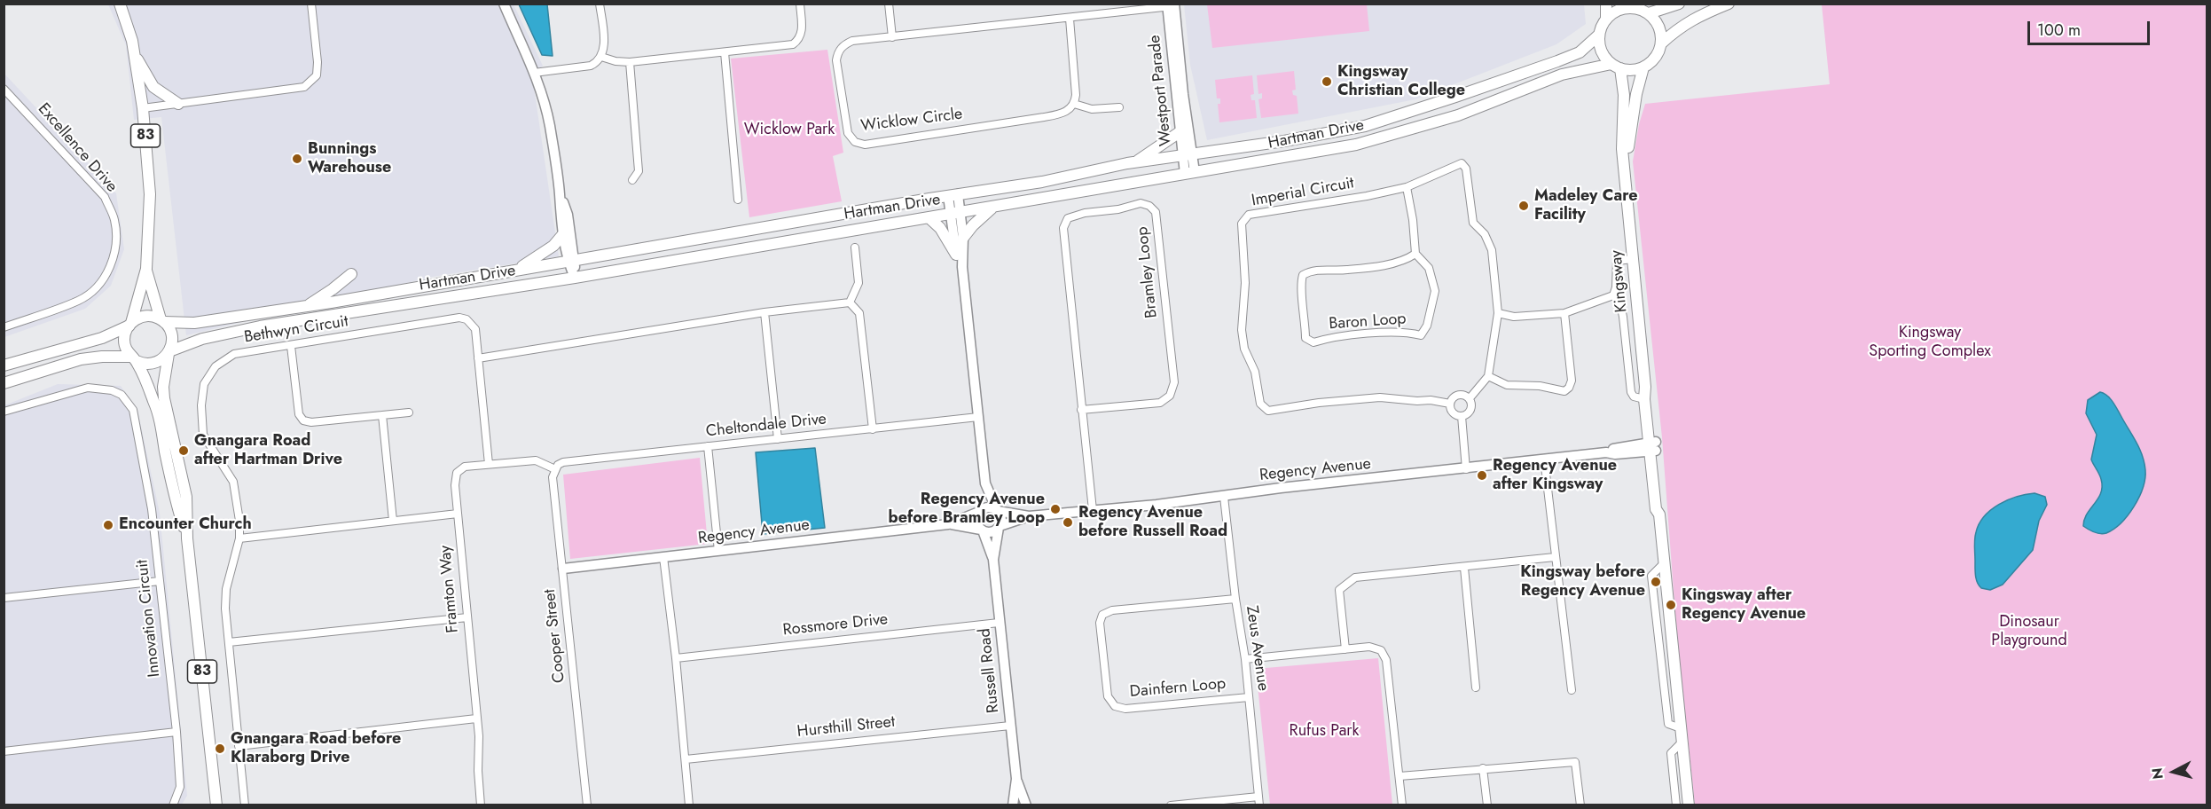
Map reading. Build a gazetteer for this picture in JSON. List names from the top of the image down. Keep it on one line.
{"streets":{"main road":["Hartman Drive","83","Kingsway"],"street":["Westport Parade","Wicklow Circle","Excellence Drive","Imperial Circuit","Bramley Loop","Baron Loop","Bethwyn Circuit","Cheltondale Drive","Regency Avenue","Framton Way","Innovation Circuit","Rossmore Drive","Cooper Street","Zeus Avenue","Russell Road","Dainfern Loop","Hursthill Street"]},"crossings":[["Westport Parade","Wicklow Circle"],["Westport Parade","Hartman Drive"],["Hartman Drive","83"],["Hartman Drive","Kingsway"],["Bramley Loop","Regency Avenue"],["Kingsway","Regency Avenue"],["Bethwyn Circuit","Framton Way"],["Cheltondale Drive","Framton Way"],["Cheltondale Drive","Cooper Street"],["Regency Avenue","Cooper Street"],["Regency Avenue","Zeus Avenue"],["Regency Avenue","Russell Road"],["Framton Way","Cooper Street"],["Rossmore Drive","Russell Road"],["Zeus Avenue","Dainfern Loop"],["Russell Road","Hursthill Street"]],"parks":["Wicklow Park","Kingsway Sporting Complex","Dinosaur Playground","Rufus Park"],"places":["Kingsway Christian College","Bunnings Warehouse","Madeley Care Facility","Gnangara Road after Hartman Drive","Regency Avenue after Kingsway","Regency Avenue before Bramley Loop","Regency Avenue before Russell Road","Encounter Church","Kingsway before Regency Avenue","Kingsway after Regency Avenue","Gnangara Road before Klaraborg Drive"],"scale_bar":"100 m","north":"left"}
